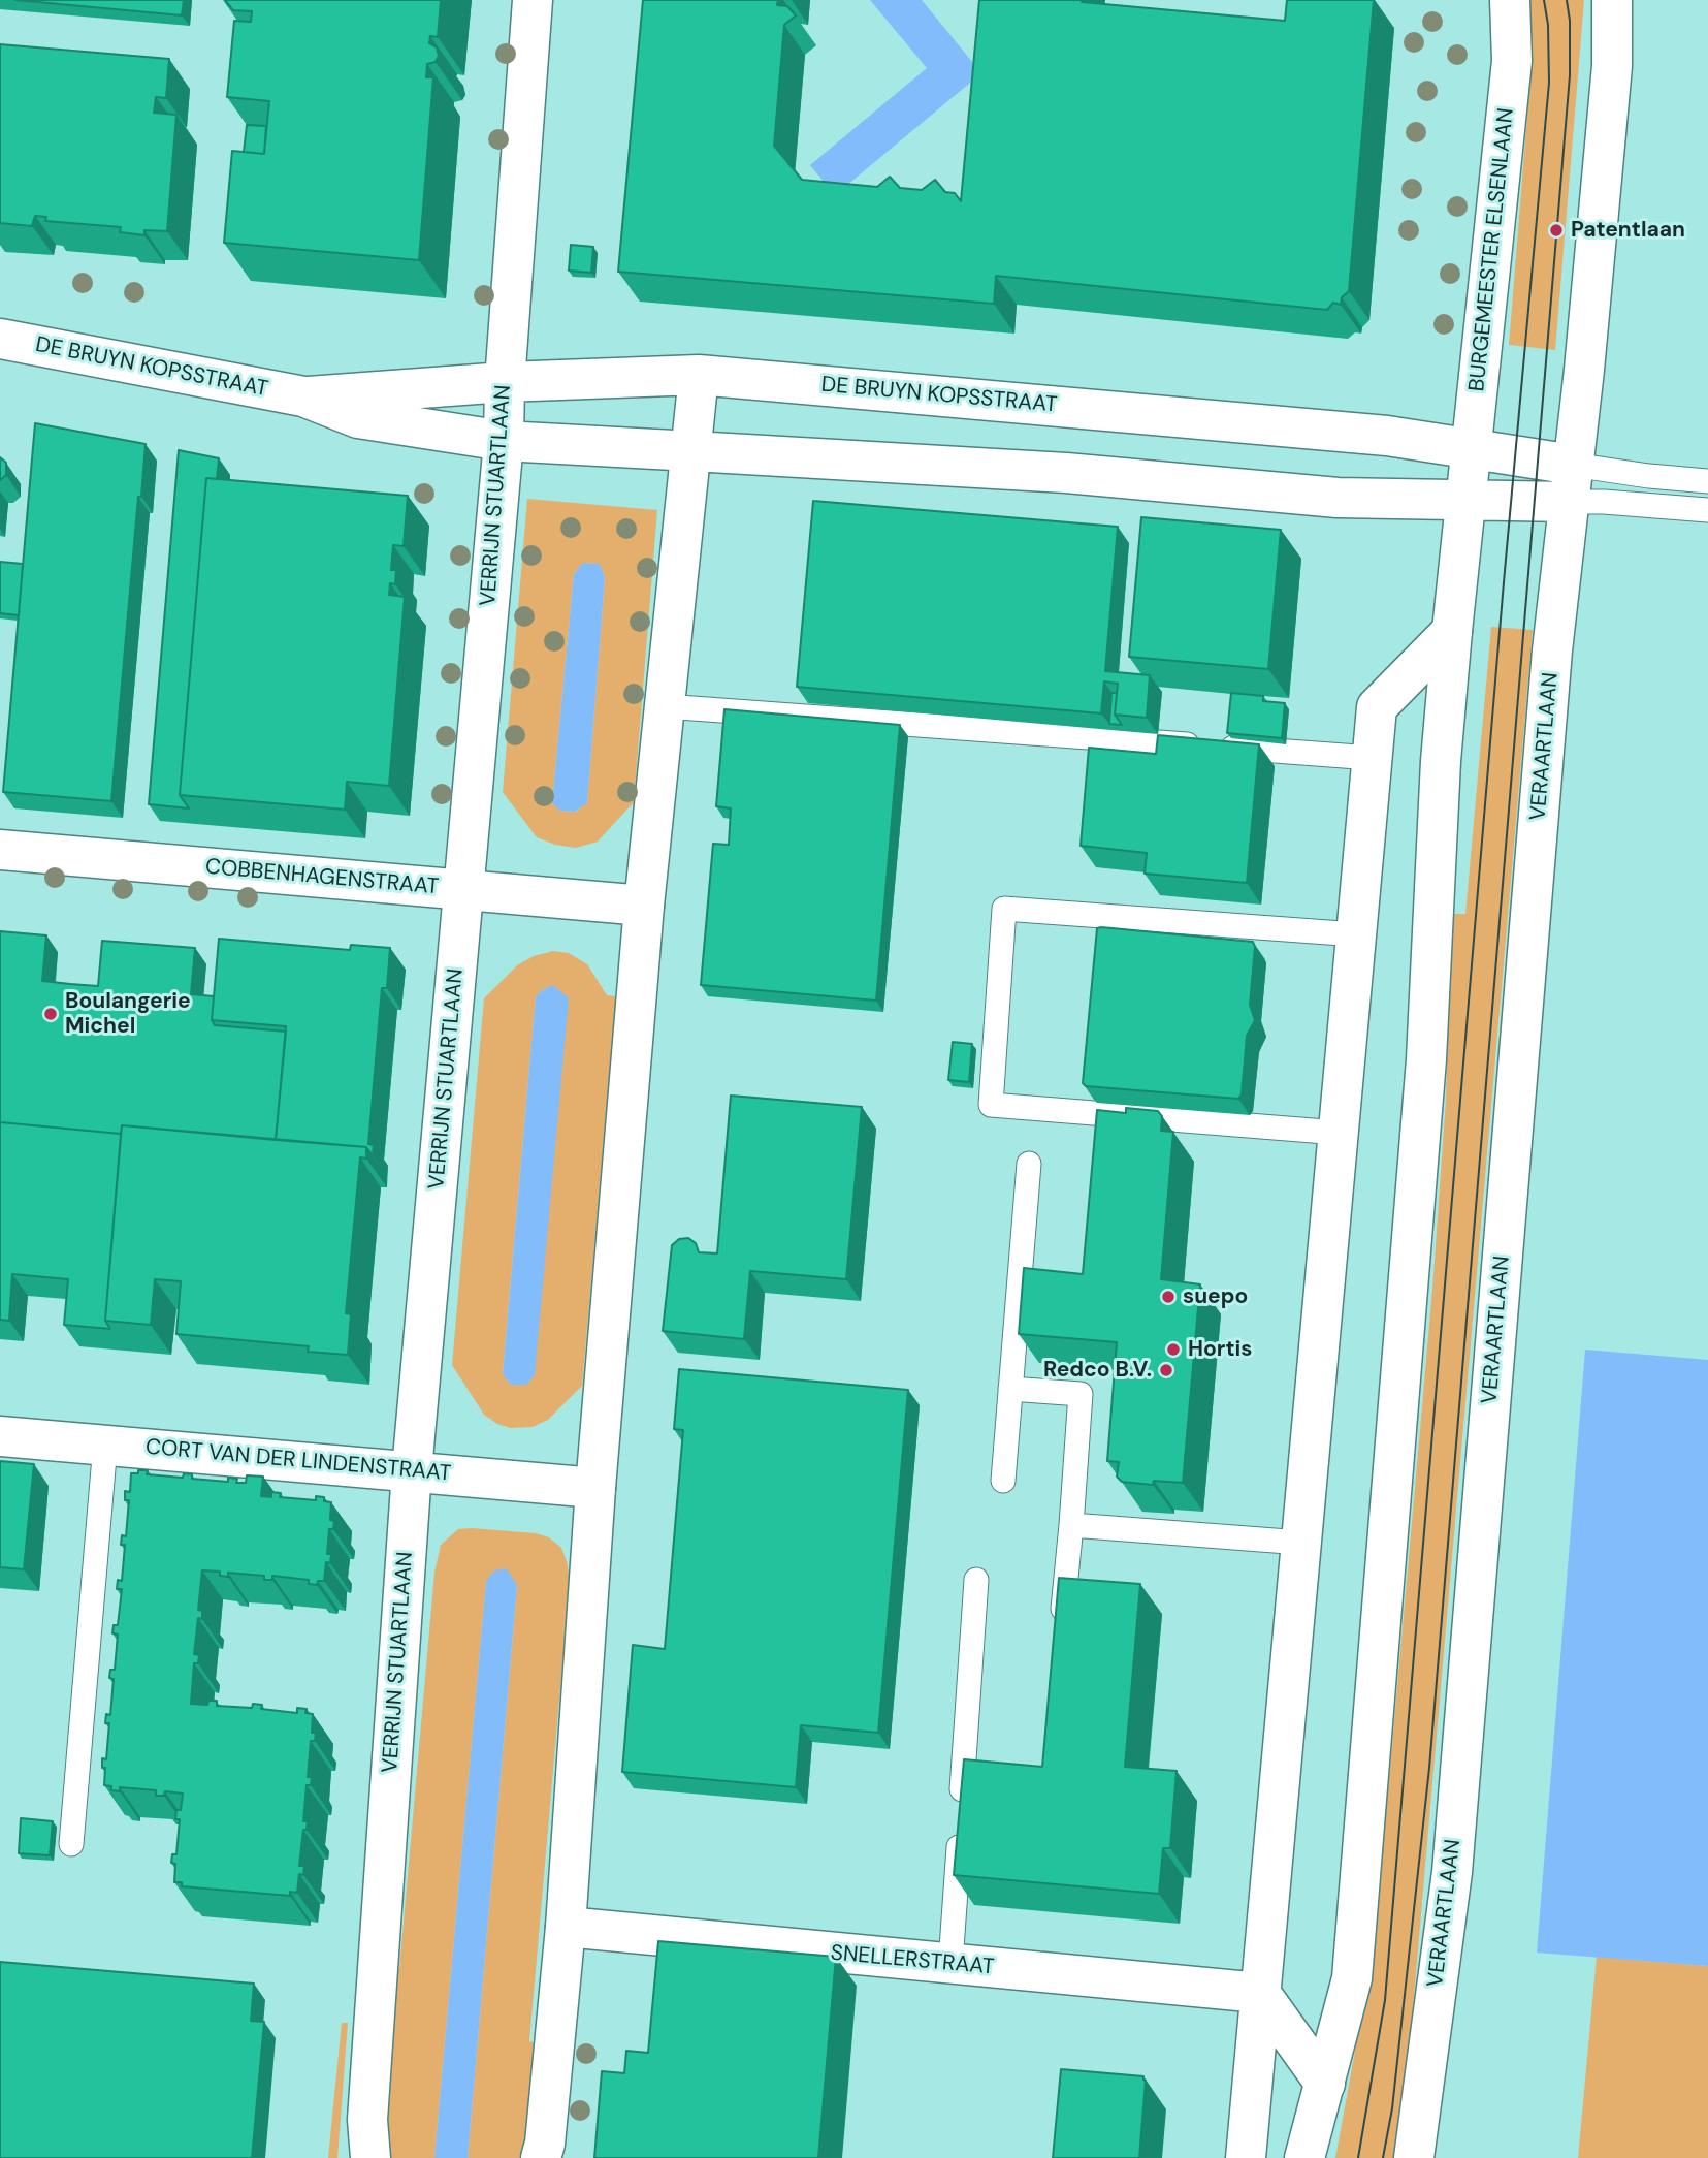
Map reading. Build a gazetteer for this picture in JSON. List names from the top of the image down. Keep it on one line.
{"streets":{"street":["BURGEMEESTER ELSENLAAN","DE BRUYN KOPSSTRAAT","VERRIJN STUARTLAAN","VERAARTLAAN","COBBENHAGENSTRAAT","CORT VAN DER LINDENSTRAAT","SNELLERSTRAAT"]},"crossings":[["BURGEMEESTER ELSENLAAN","DE BRUYN KOPSSTRAAT"],["DE BRUYN KOPSSTRAAT","VERRIJN STUARTLAAN"],["DE BRUYN KOPSSTRAAT","VERAARTLAAN"],["VERRIJN STUARTLAAN","COBBENHAGENSTRAAT"],["VERRIJN STUARTLAAN","CORT VAN DER LINDENSTRAAT"]],"places":["Patentlaan","Boulangerie Michel","suepo","Hortis","Redco B.V."]}
